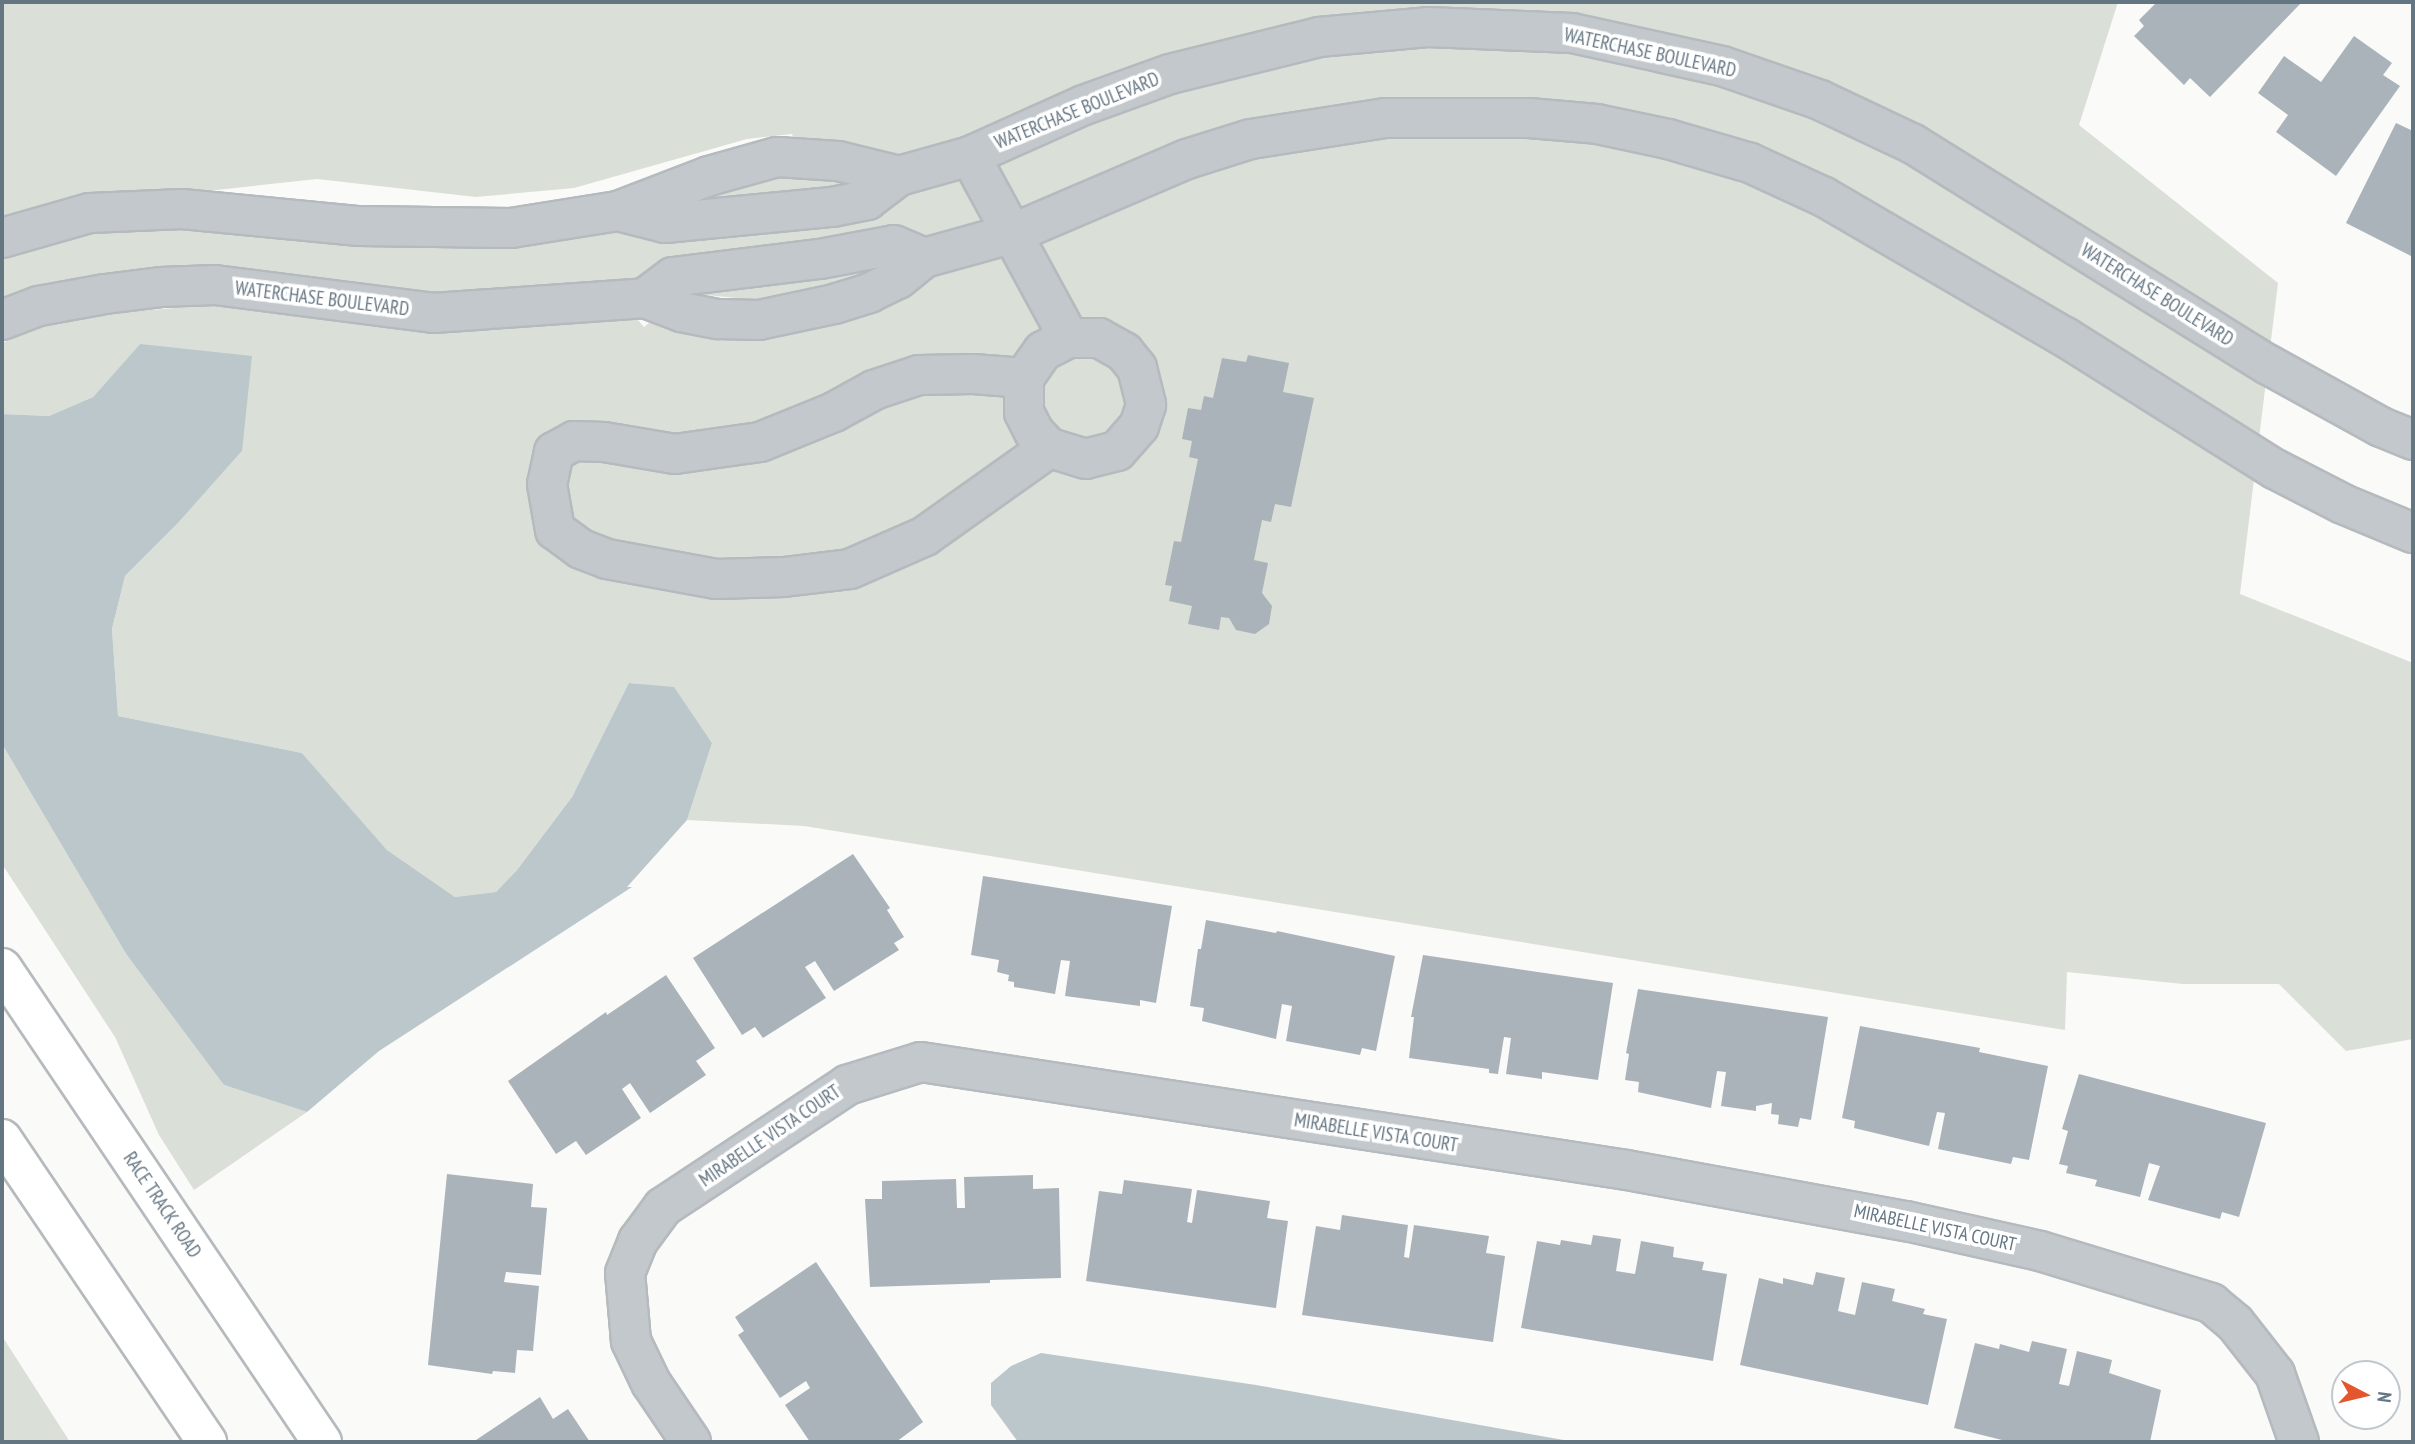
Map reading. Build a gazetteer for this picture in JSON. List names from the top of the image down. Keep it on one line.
{"streets":{"main road":["RACE TRACK ROAD"],"street":["WATERCHASE BOULEVARD","MIRABELLE VISTA COURT"]},"north":"right"}
